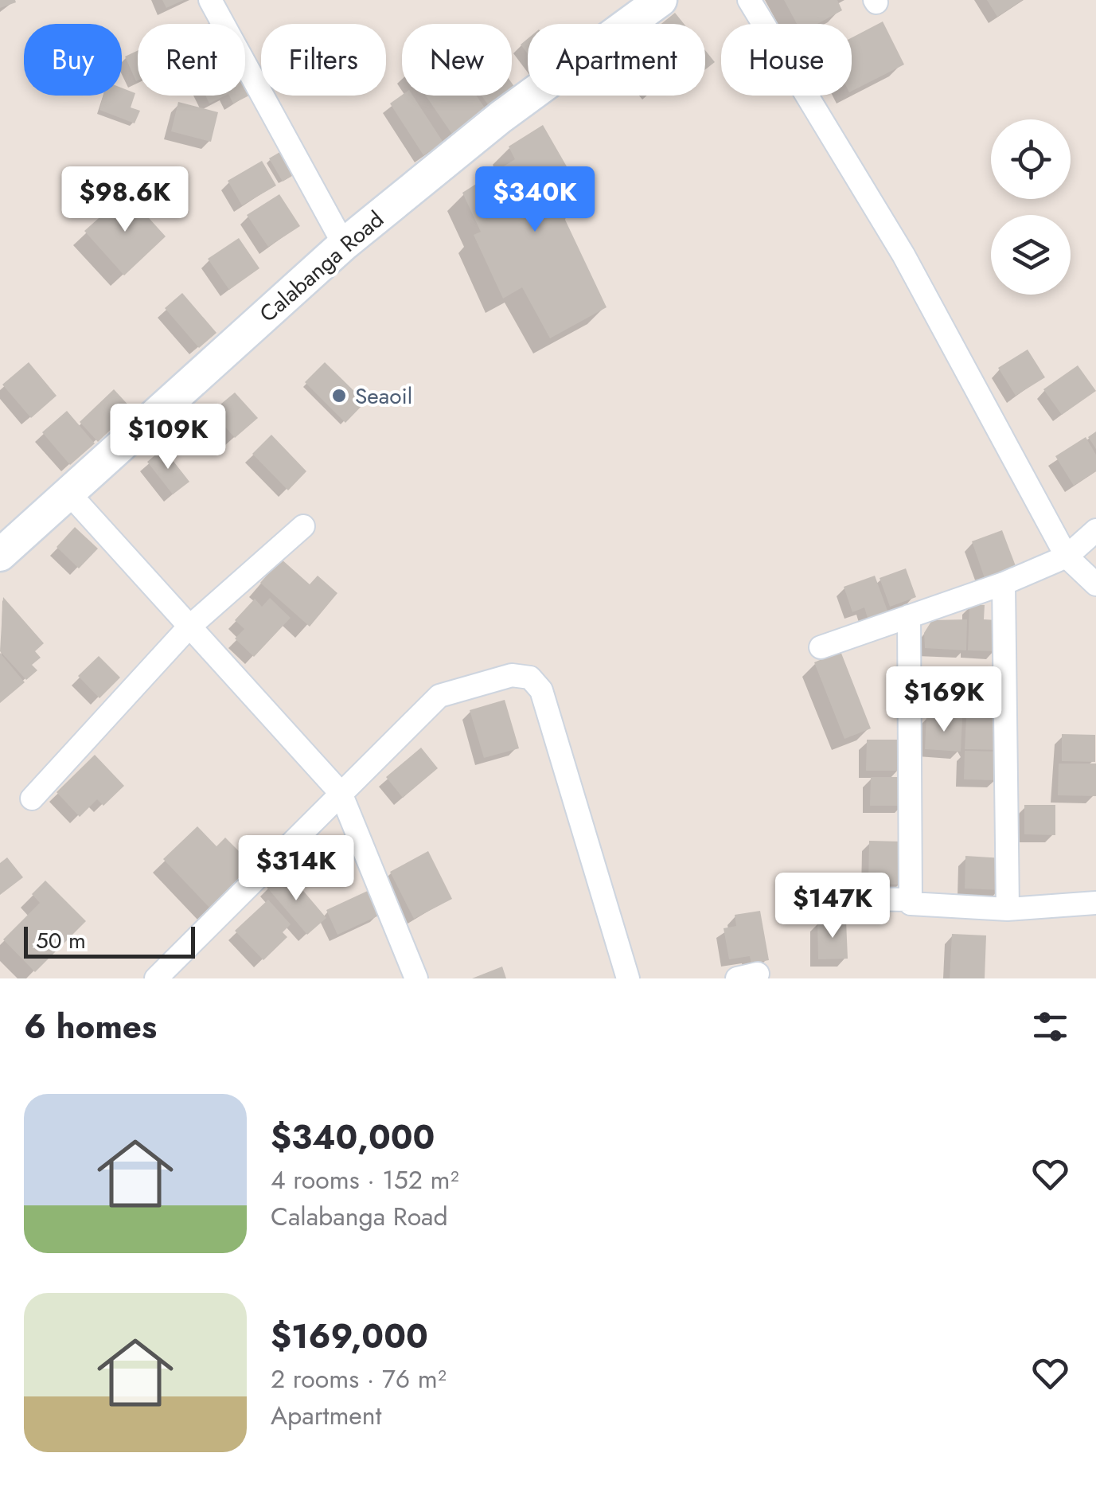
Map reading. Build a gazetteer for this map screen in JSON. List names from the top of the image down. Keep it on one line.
{"streets":{"main road":["Calabanga Road"]},"places":["Seaoil"],"scale_bar":"50 m","page":{"chip":["Buy","Rent","Filters","New","Apartment","House"],"price":["$98.6K","$340K","$109K","$169K","$314K","$147K"],"scale":"50 m","heading":"6 homes","list":[{"name":"$340,000","note":"4 rooms · 152 m² · Calabanga Road"},{"name":"$169,000","note":"2 rooms · 76 m² · Apartment"}]}}
